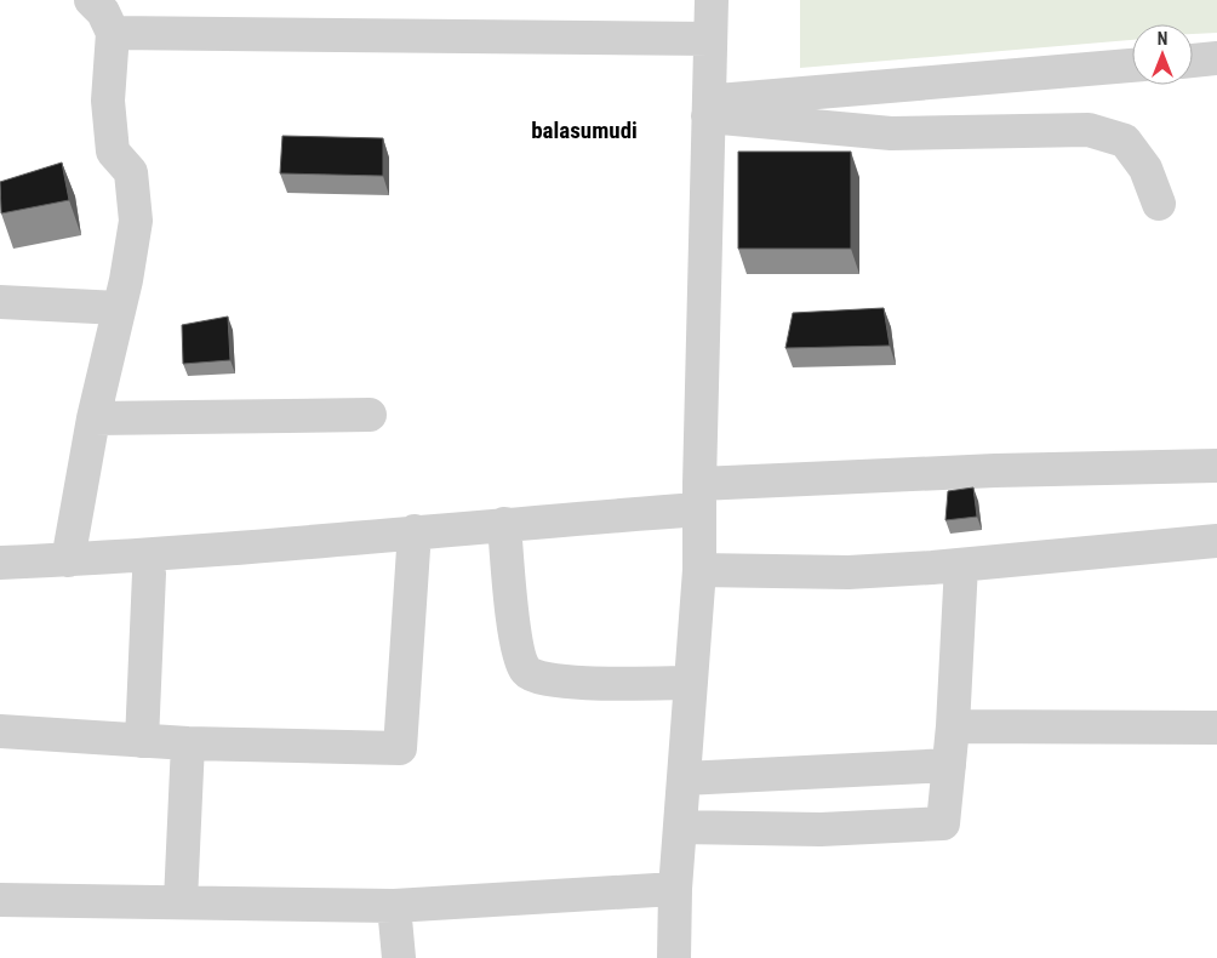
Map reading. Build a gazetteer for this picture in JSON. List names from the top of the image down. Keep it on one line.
{"districts":["balasumudi"],"north":"top"}
